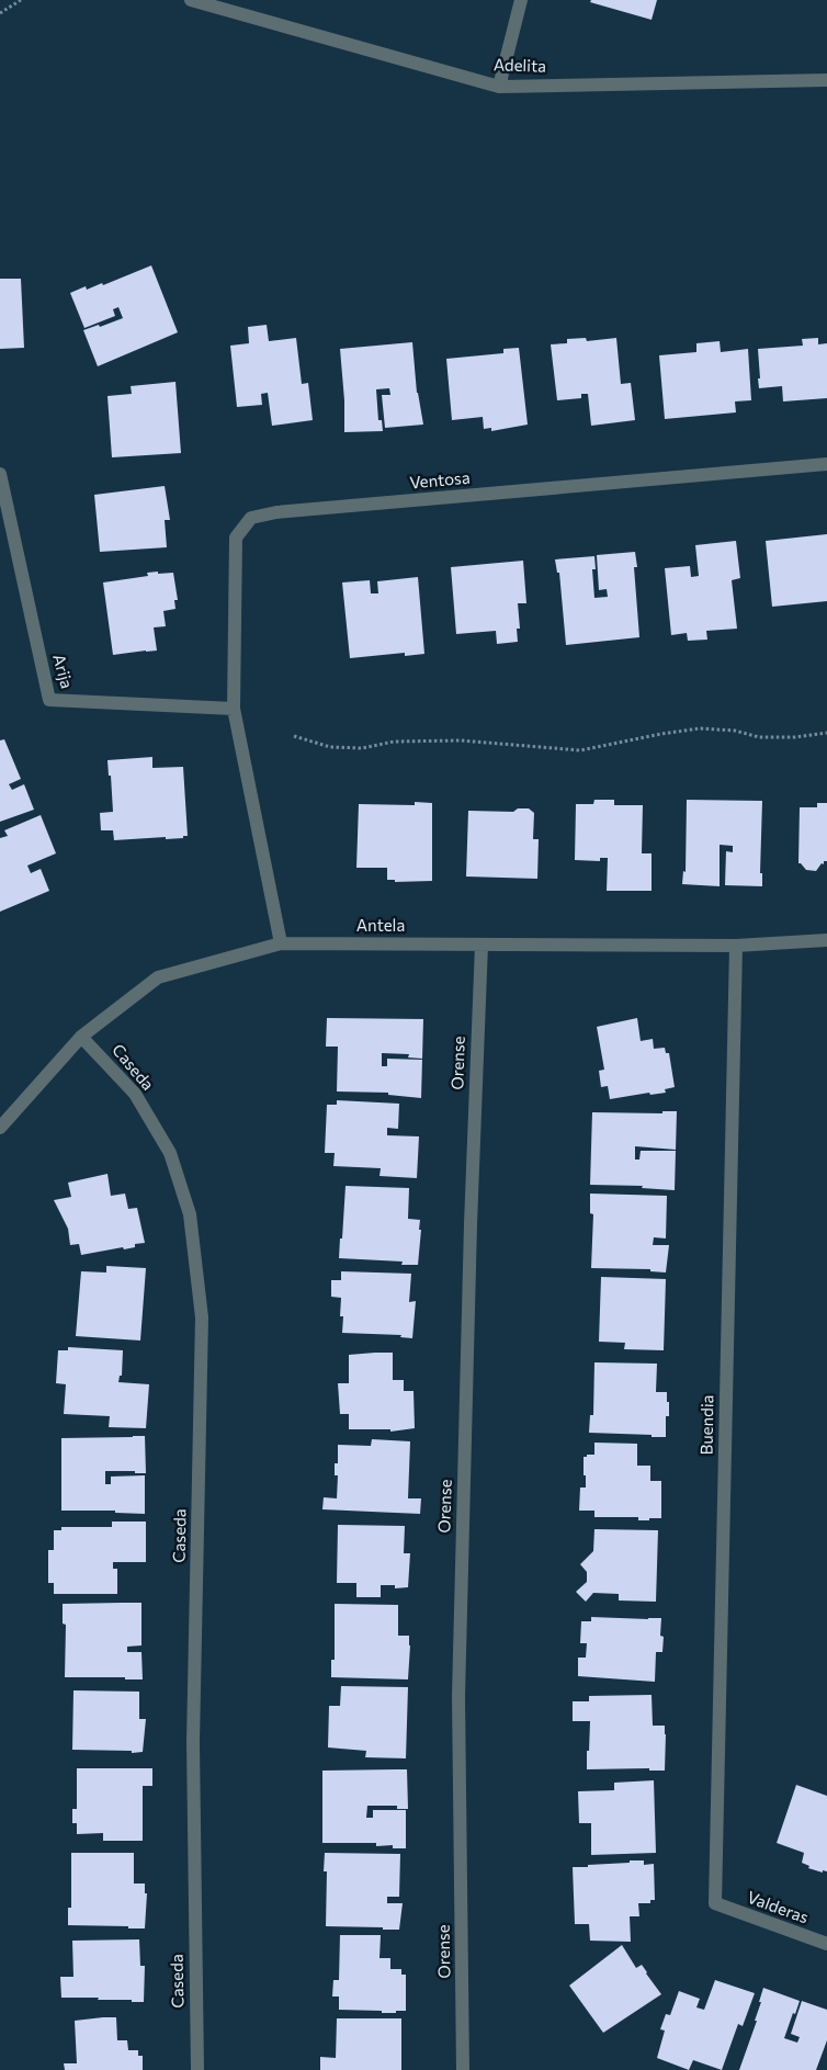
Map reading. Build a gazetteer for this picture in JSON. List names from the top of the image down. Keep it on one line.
{"streets":{"street":["Adelita","Ventosa","Arija","Antela","Orense","Caseda","Buendia","Valderas"]},"crossings":[["Ventosa","Arija"],["Antela","Orense"],["Antela","Caseda"],["Antela","Buendia"],["Buendia","Valderas"]]}
